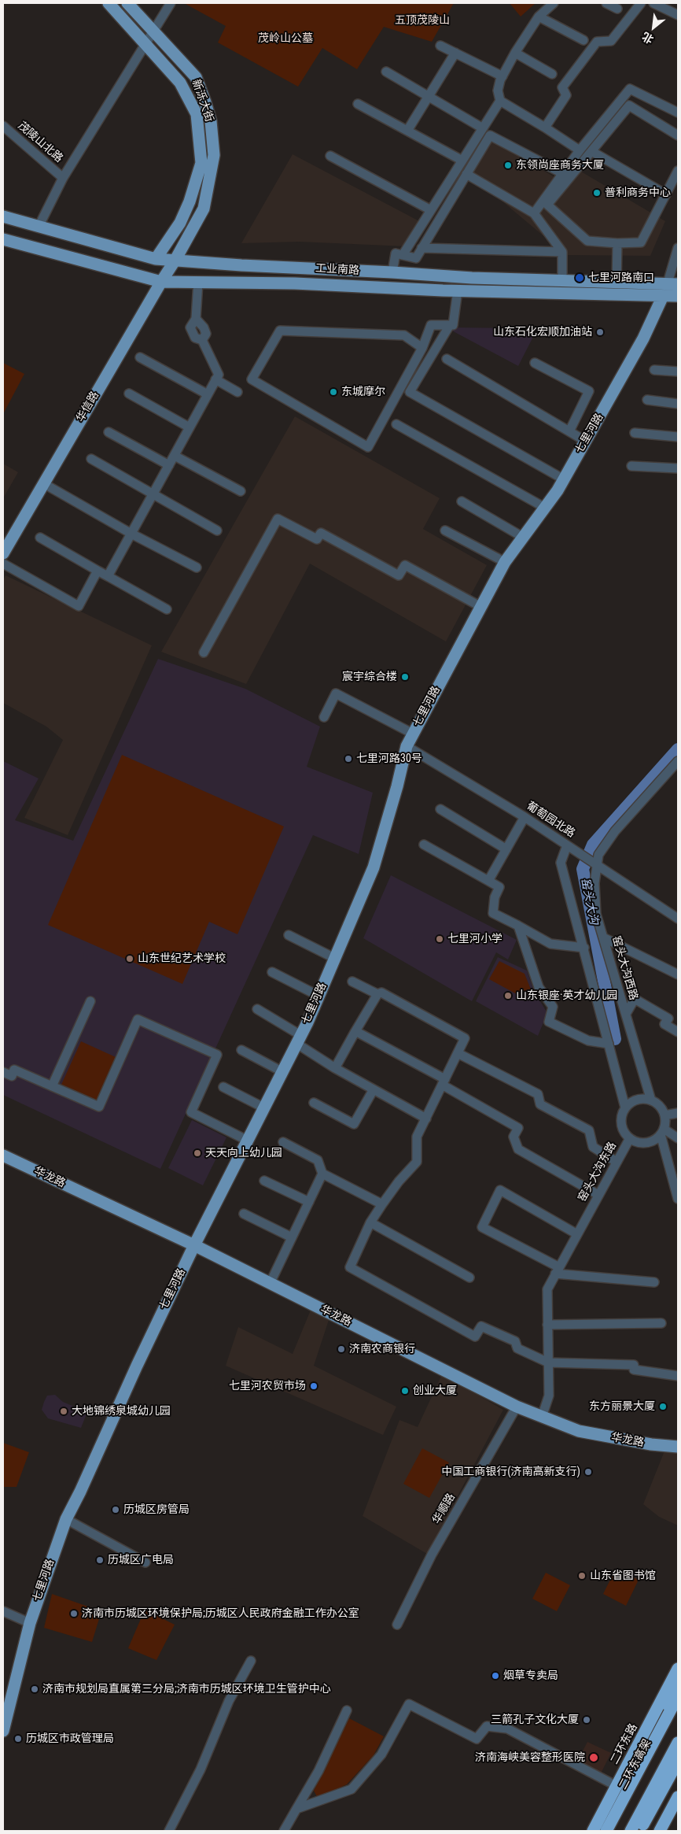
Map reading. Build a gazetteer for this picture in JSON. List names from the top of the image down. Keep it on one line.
{"streets":{"highway":["二环东路","二环东高架"],"main road":["新泺大街","工业南路","华信路","七里河路","华龙路"],"street":["茂陵山北路","葡萄园北路","窑头大沟西路","窑头大沟东路","华顺路"]},"crossings":[["新泺大街","工业南路"],["新泺大街","华信路"],["工业南路","华信路"],["工业南路","七里河路"],["七里河路","葡萄园北路"],["七里河路","华龙路"],["葡萄园北路","窑头大沟西路"],["葡萄园北路","窑头大沟东路"],["窑头大沟西路","窑头大沟东路"],["窑头大沟东路","华龙路"],["华龙路","华顺路"]],"water":["窑头大沟"],"parks":["五顶茂陵山","茂岭山公墓"],"places":["东领尚座商务大厦","普利商务中心","七里河路南口","山东石化宏顺加油站","东城摩尔","宸宇综合楼","七里河路30号","七里河小学","山东世纪艺术学校","山东银座·英才幼儿园","天天向上幼儿园","济南农商银行","七里河农贸市场","创业大厦","东方丽景大厦","大地锦绣泉城幼儿园","中国工商银行(济南高新支行)","历城区房管局","历城区广电局","山东省图书馆","济南市历城区环境保护局;历城区人民政府金融工作办公室","烟草专卖局","济南市规划局直属第三分局;济南市历城区环境卫生管护中心","三箭孔子文化大厦","历城区市政管理局","济南海峡美容整形医院"],"north":"bottom left"}
